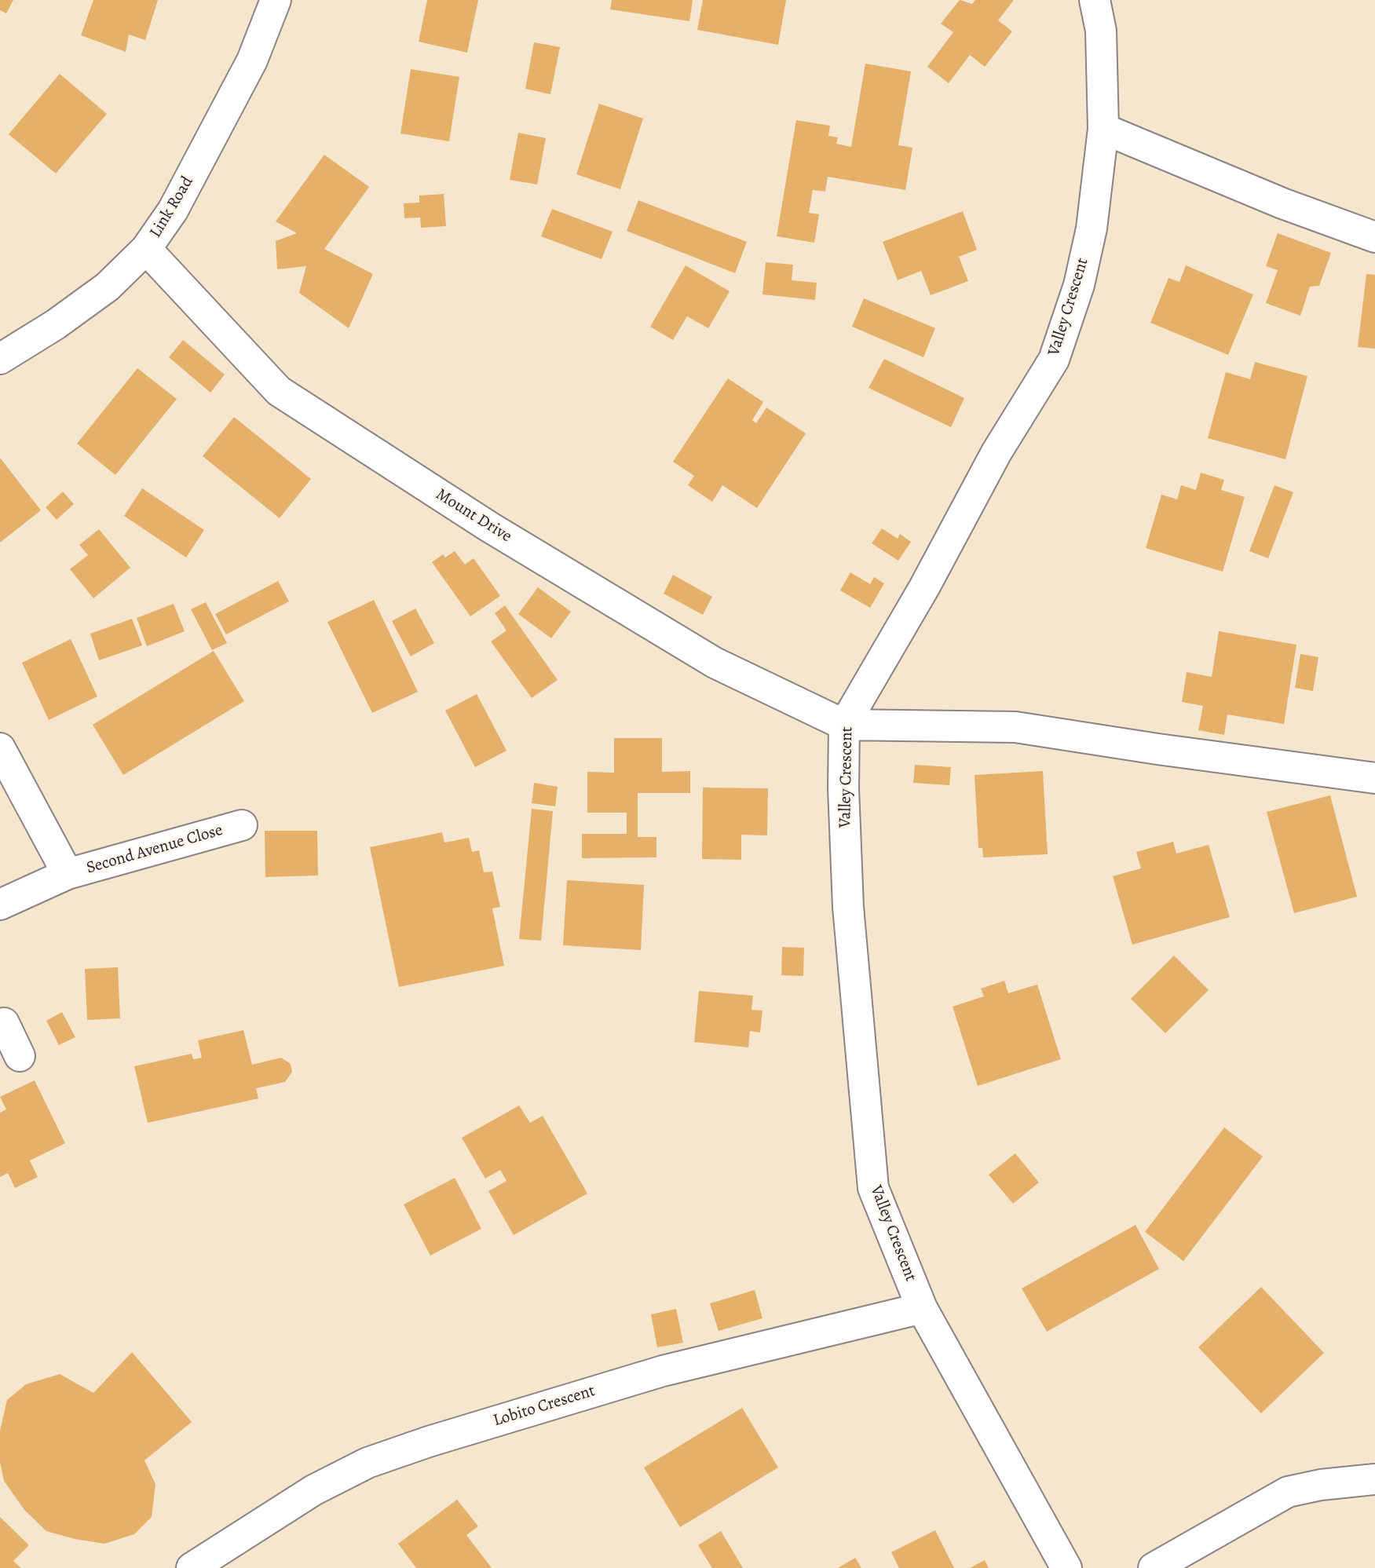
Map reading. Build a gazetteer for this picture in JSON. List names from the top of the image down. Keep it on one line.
{"streets":{"street":["Link Road","Valley Crescent","Mount Drive","Second Avenue Close","Lobito Crescent"]},"crossings":[["Link Road","Mount Drive"],["Valley Crescent","Mount Drive"],["Valley Crescent","Lobito Crescent"]]}
